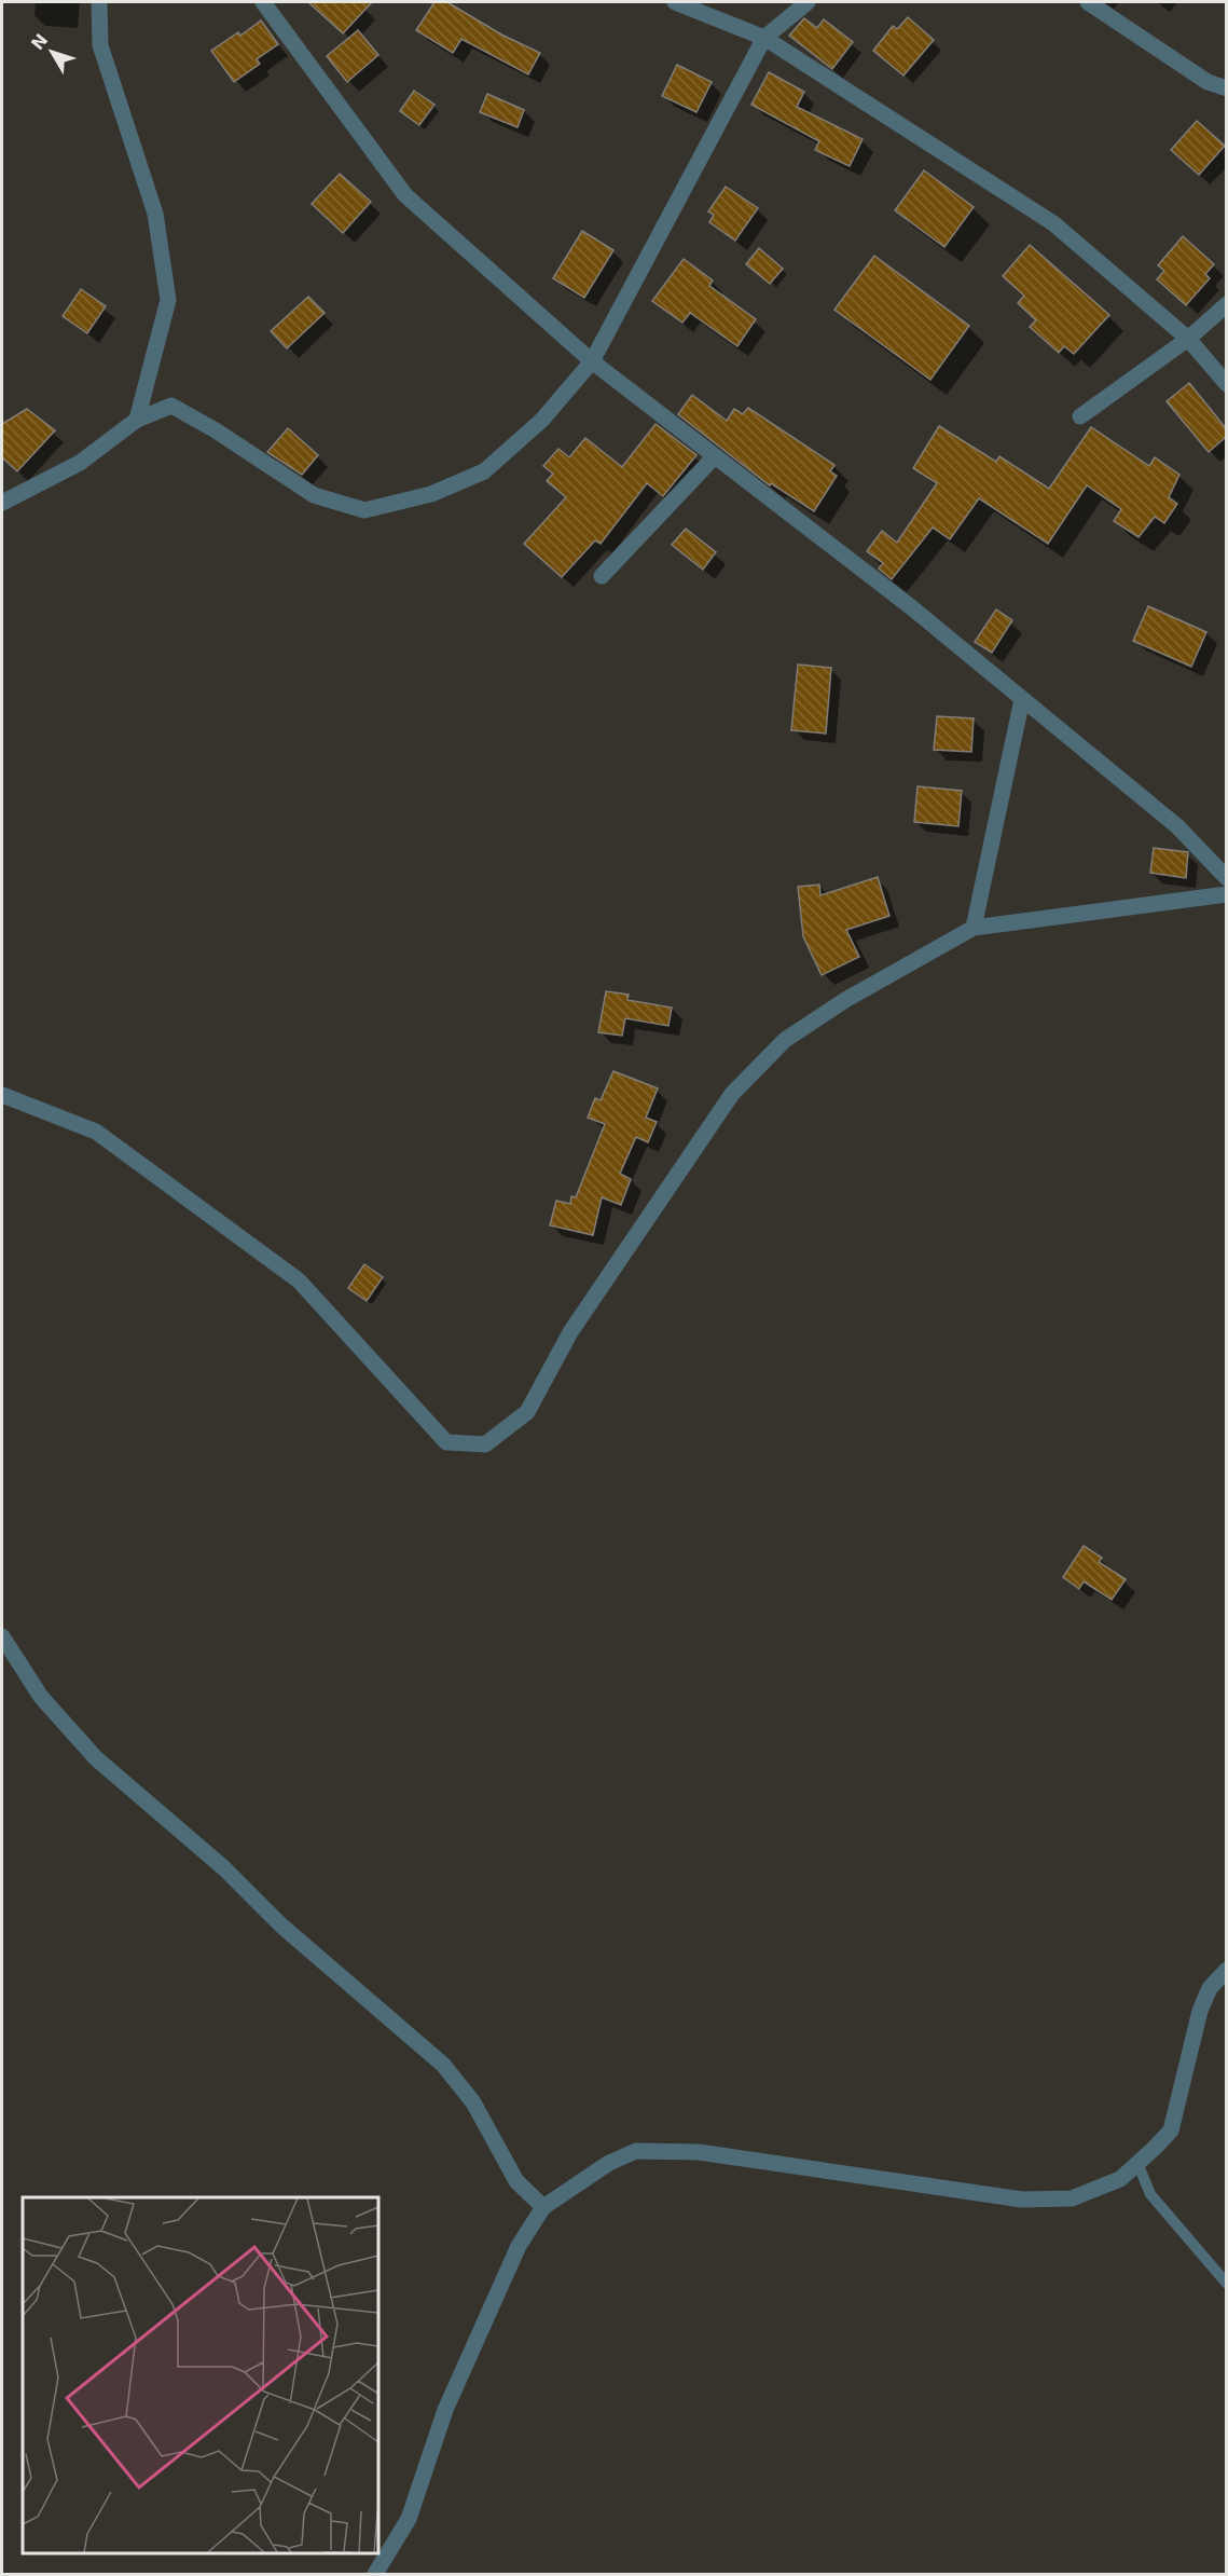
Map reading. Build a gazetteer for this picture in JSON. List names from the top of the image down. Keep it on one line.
{"north":"top left"}
